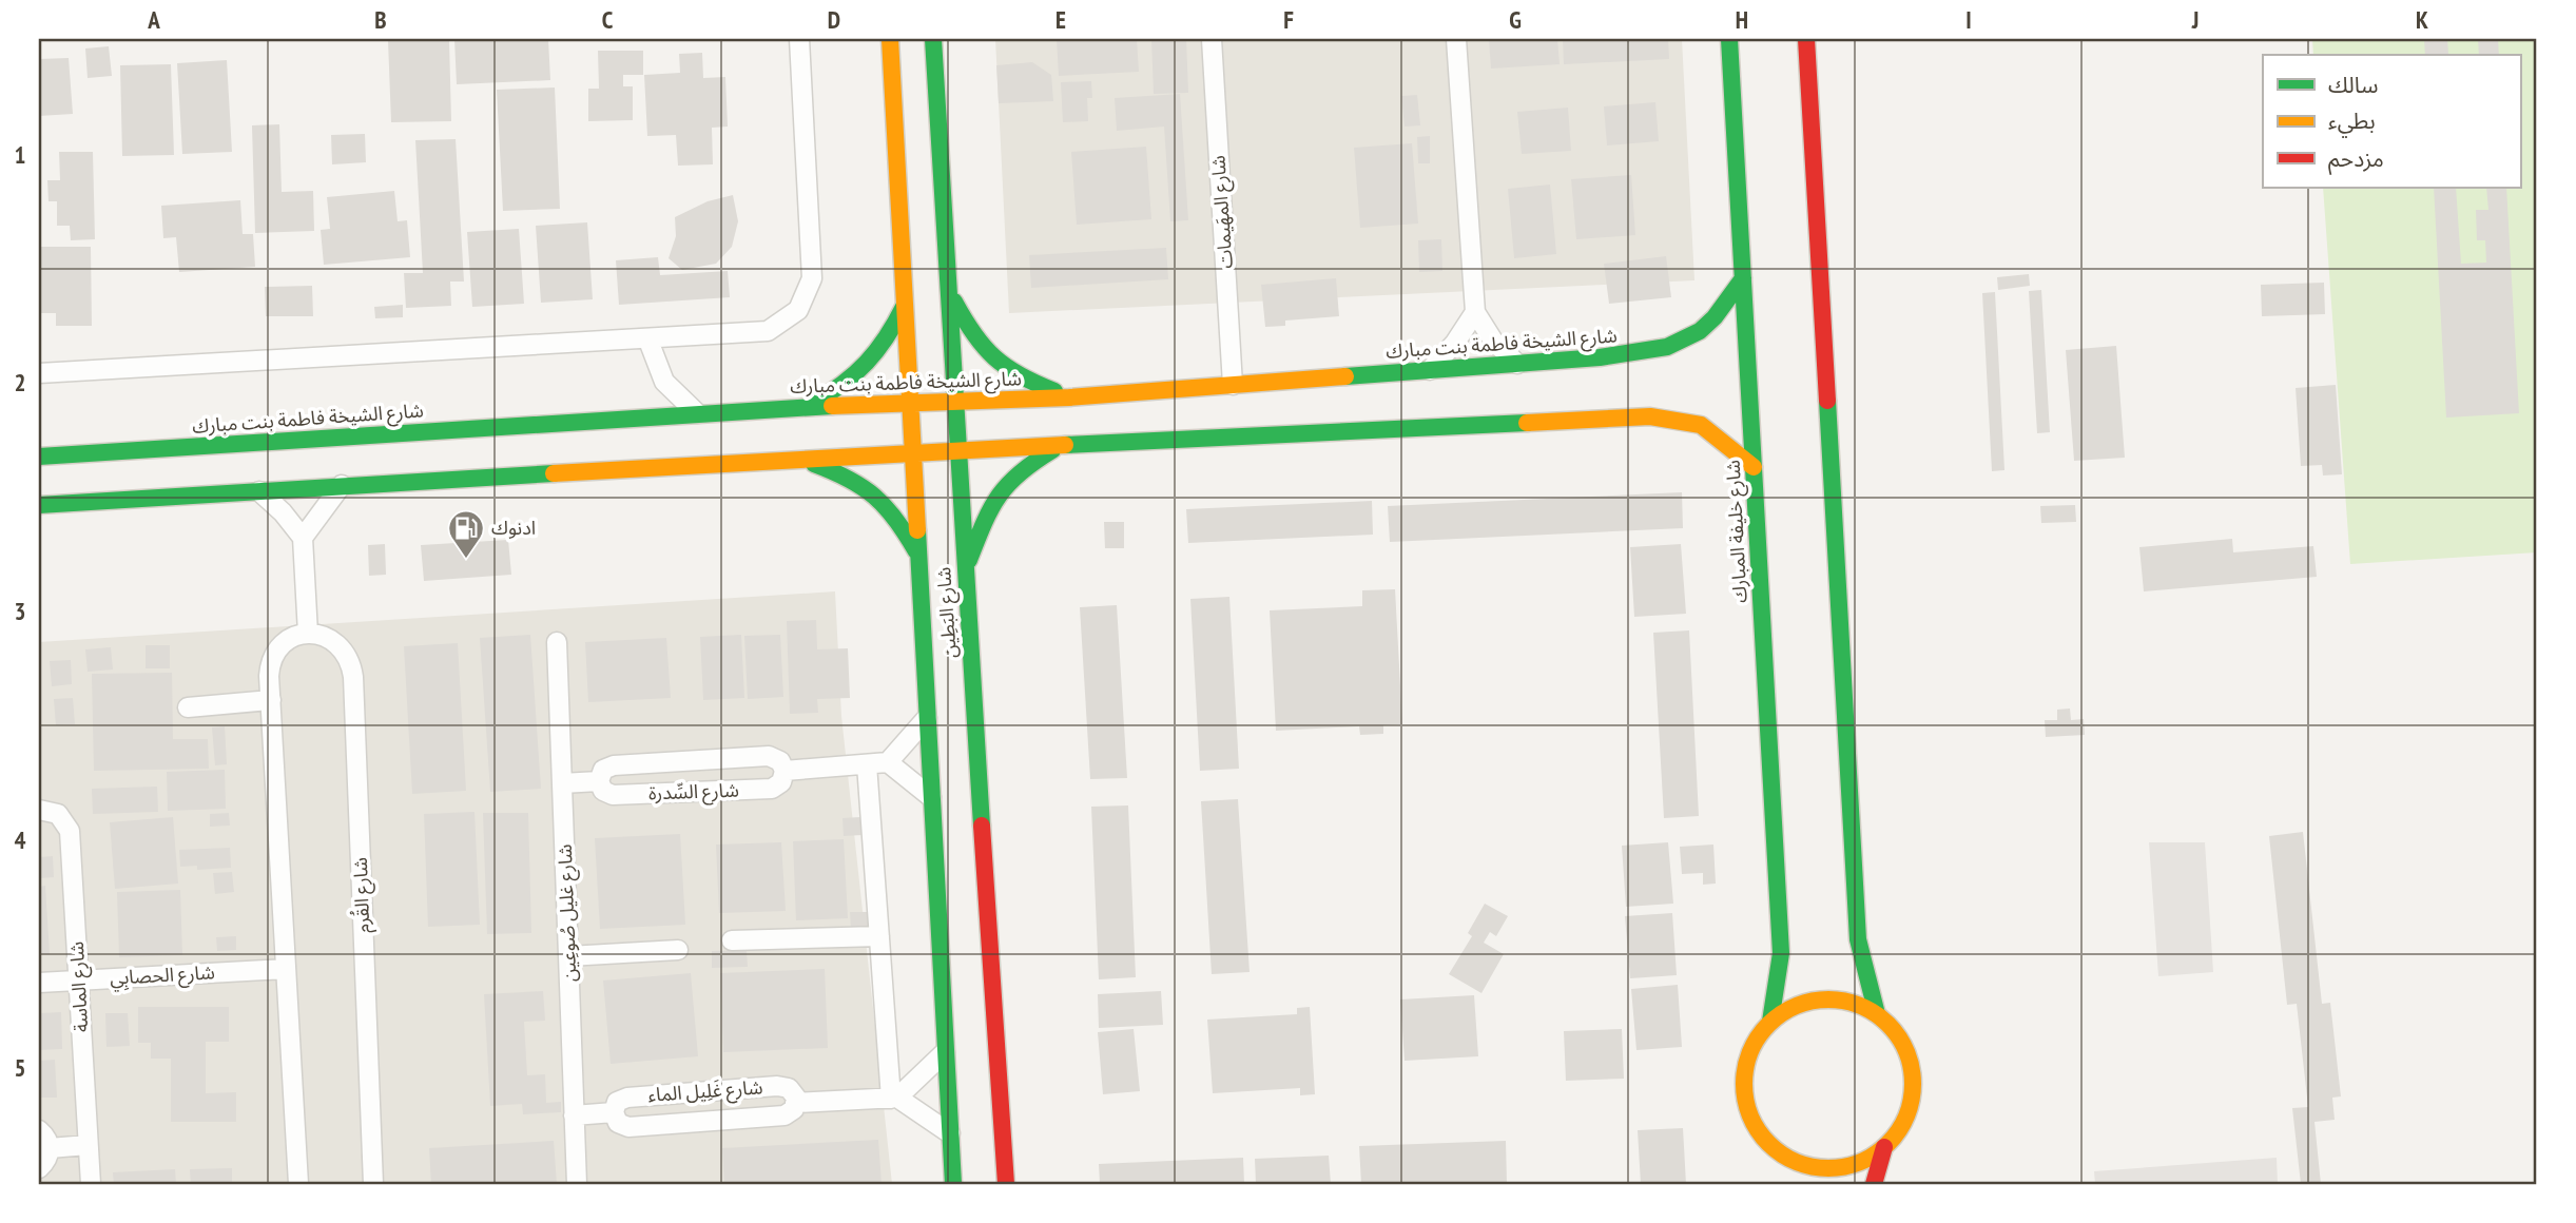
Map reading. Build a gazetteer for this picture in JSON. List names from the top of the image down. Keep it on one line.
{"streets":{"main road":["شارع الشيخة فاطمة بنت مبارك","شارع خليفة المبارك","شارع البَطِين"],"street":["شارع المهَيمات","شارع السِّدرة","شارع القُرم","شارع غليل صُوعِين","شارع الحصابِي","شارع الماسة","شارع غَلِيل الماء"]},"crossings":[["شارع المهَيمات","شارع الشيخة فاطمة بنت مبارك"],["شارع الشيخة فاطمة بنت مبارك","شارع خليفة المبارك"],["شارع الشيخة فاطمة بنت مبارك","شارع البَطِين"],["شارع السِّدرة","شارع غليل صُوعِين"],["شارع غليل صُوعِين","شارع غَلِيل الماء"],["شارع الحصابِي","شارع الماسة"]],"places":{"fuel station":["ادنوك"]},"legend":["سالك","بطيء","مزدحم"],"grid":{"columns":["A","B","C","D","E","F","G","H","I","J","K"],"rows":["1","2","3","4","5"]}}
